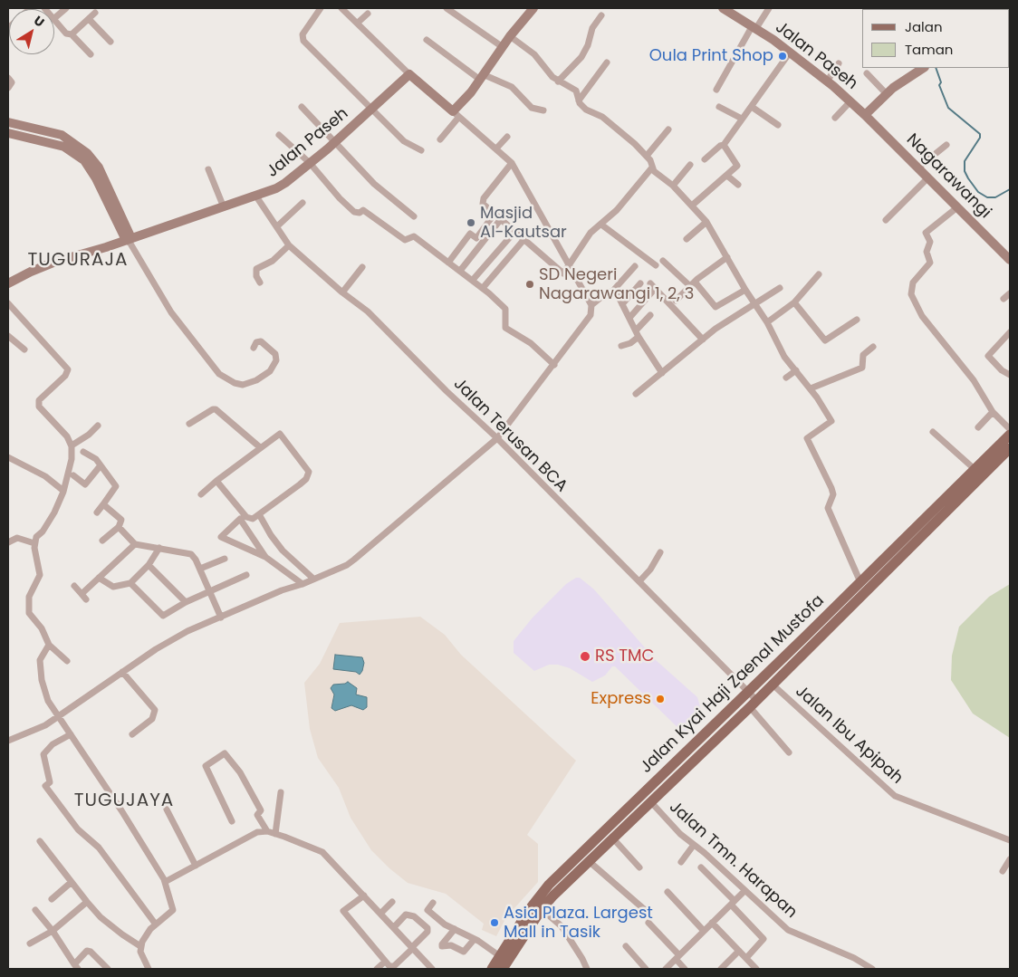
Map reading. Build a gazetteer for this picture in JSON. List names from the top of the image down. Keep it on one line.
{"streets":{"main road":["Jalan Kyai Haji Zaenal Mustofa"],"street":["Jalan Paseh","Nagarawangi","Jalan Terusan BCA","Jalan Ibu Apipah","Jalan Tmn. Harapan"]},"crossings":[["Jalan Paseh","Nagarawangi"],["Jalan Paseh","Jalan Terusan BCA"],["Jalan Terusan BCA","Jalan Kyai Haji Zaenal Mustofa"],["Jalan Kyai Haji Zaenal Mustofa","Jalan Ibu Apipah"],["Jalan Kyai Haji Zaenal Mustofa","Jalan Tmn. Harapan"]],"districts":["TUGURAJA","TUGUJAYA"],"places":["Oula Print Shop","Masjid Al-Kautsar","SD Negeri Nagarawangi 1, 2, 3","RS TMC","Express","Asia Plaza. Largest Mall in Tasik"],"legend":["Jalan","Taman"],"north":"top right"}
